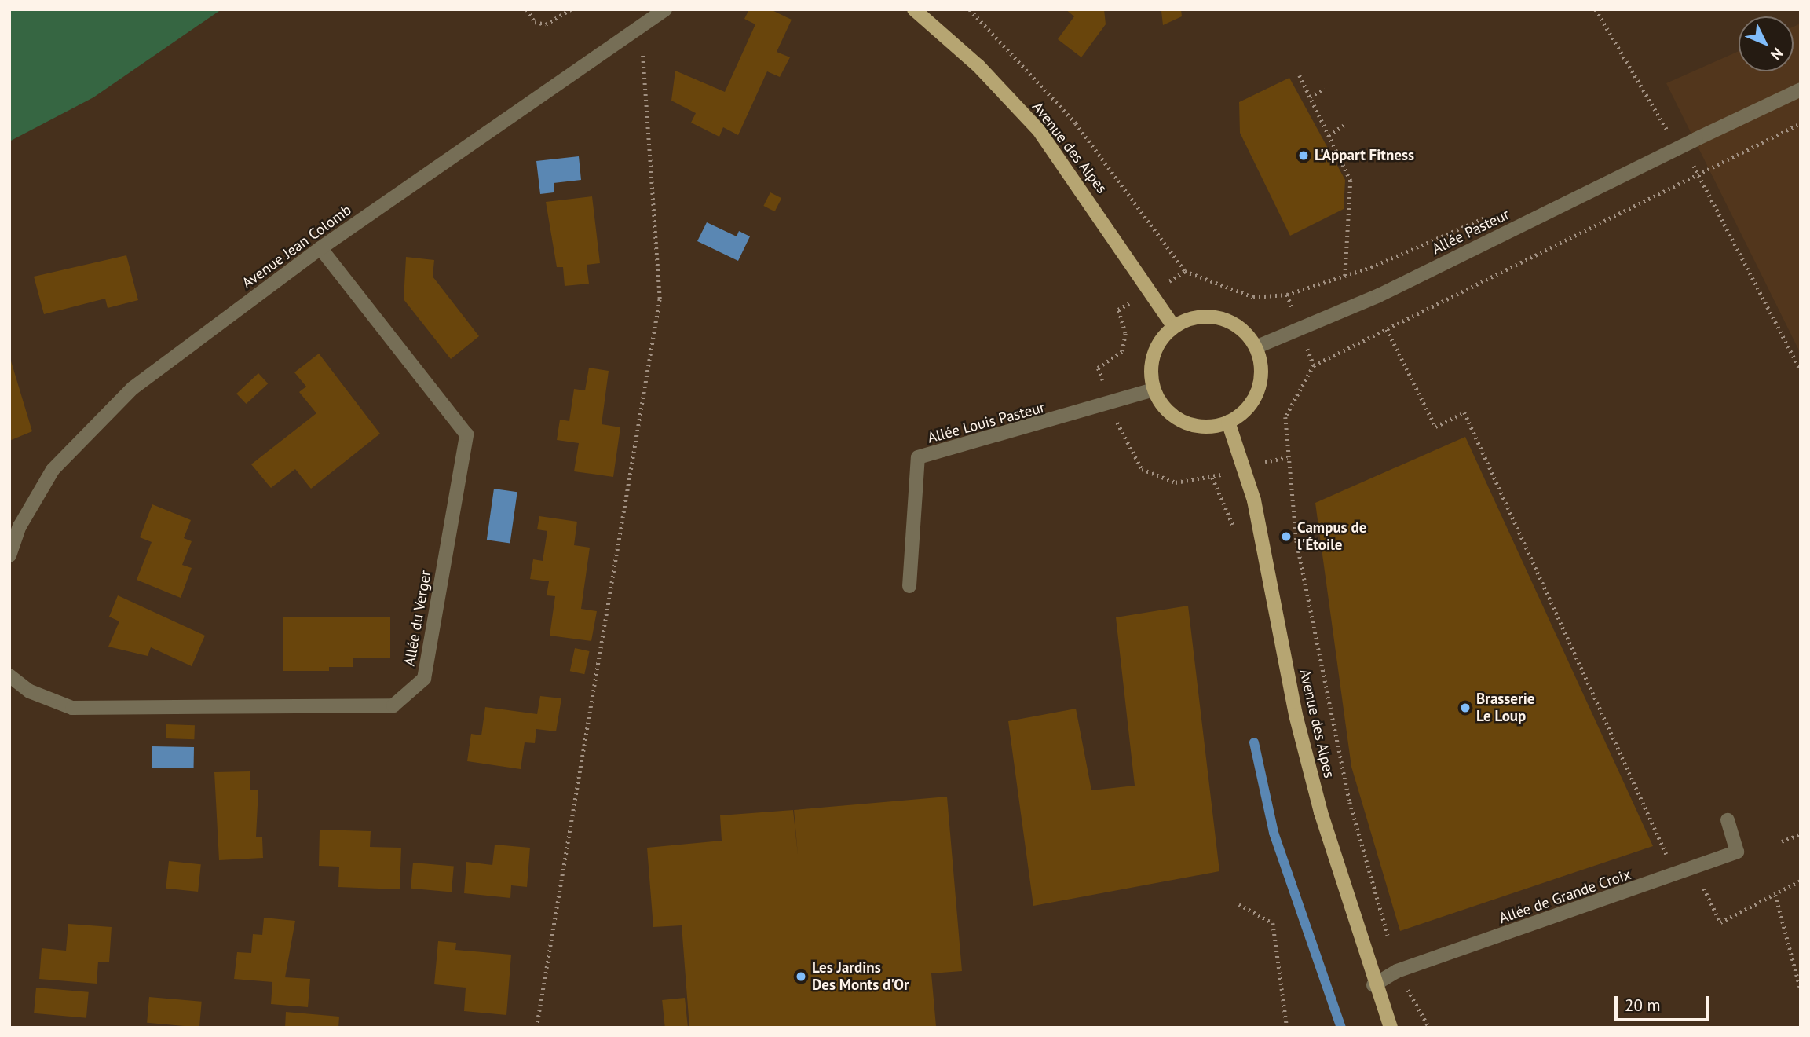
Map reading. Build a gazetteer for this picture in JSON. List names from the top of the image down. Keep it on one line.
{"streets":{"main road":["Avenue des Alpes"],"street":["Allée Pasteur","Avenue Jean Colomb","Allée Louis Pasteur","Allée du Verger","Allée de Grande Croix"]},"crossings":[["Avenue des Alpes","Allée Pasteur"],["Avenue des Alpes","Allée Louis Pasteur"],["Avenue des Alpes","Allée de Grande Croix"],["Allée Pasteur","Allée Louis Pasteur"],["Avenue Jean Colomb","Allée du Verger"]],"places":["L'Appart Fitness","Campus de l'Étoile","Brasserie Le Loup","Les Jardins Des Monts d'Or"],"scale_bar":"20 m","north":"bottom right"}
